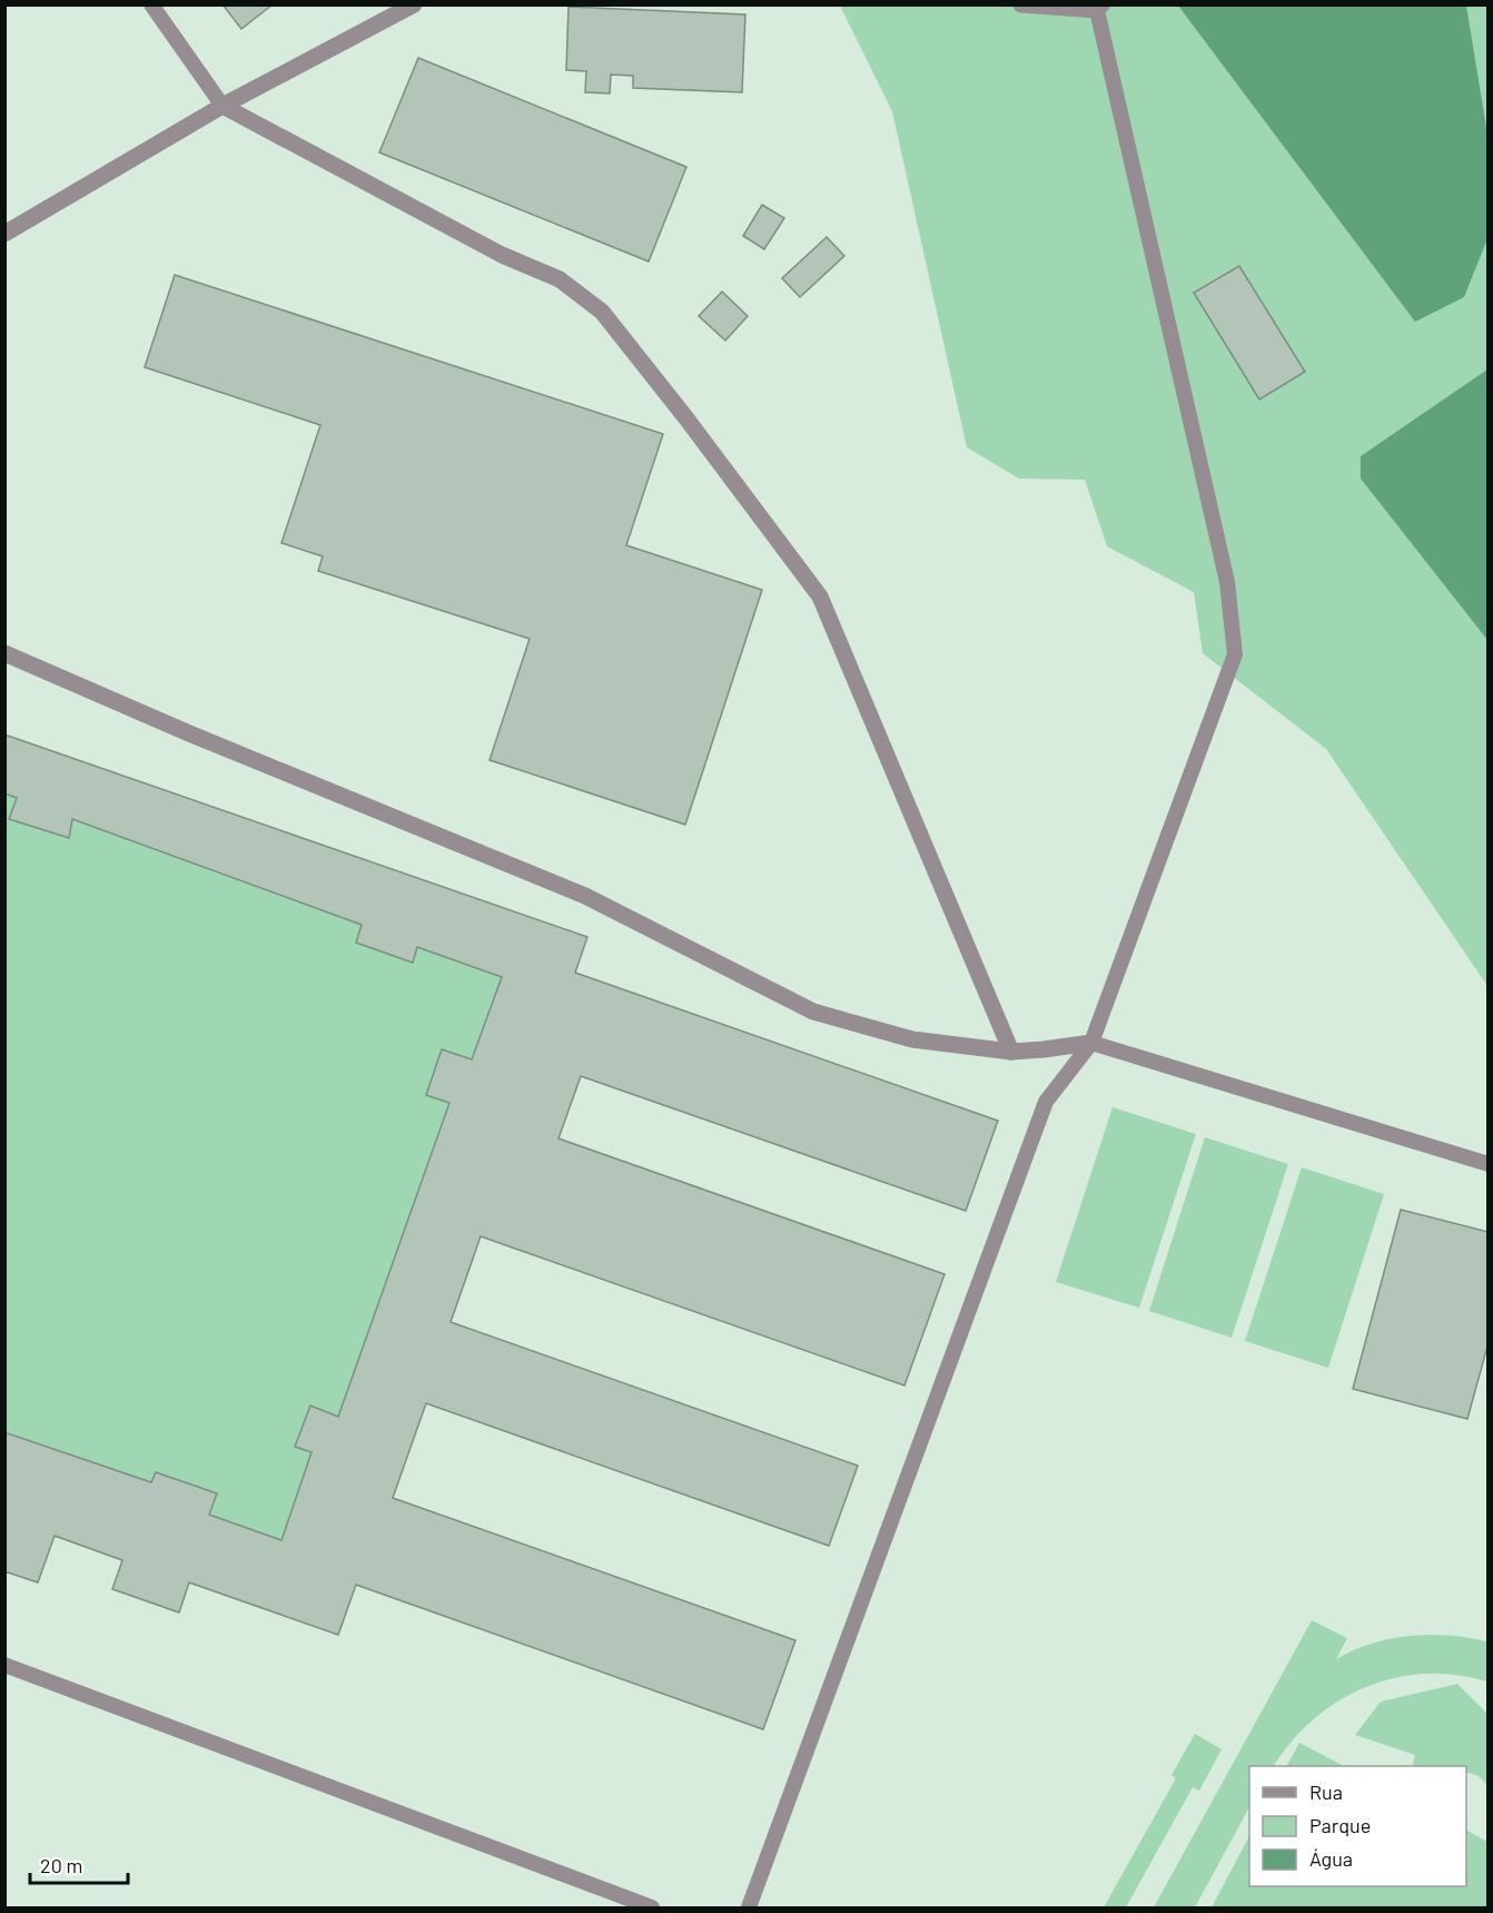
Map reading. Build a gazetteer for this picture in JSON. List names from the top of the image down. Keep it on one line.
{"legend":["Rua","Parque","Água"],"scale_bar":"20 m"}
